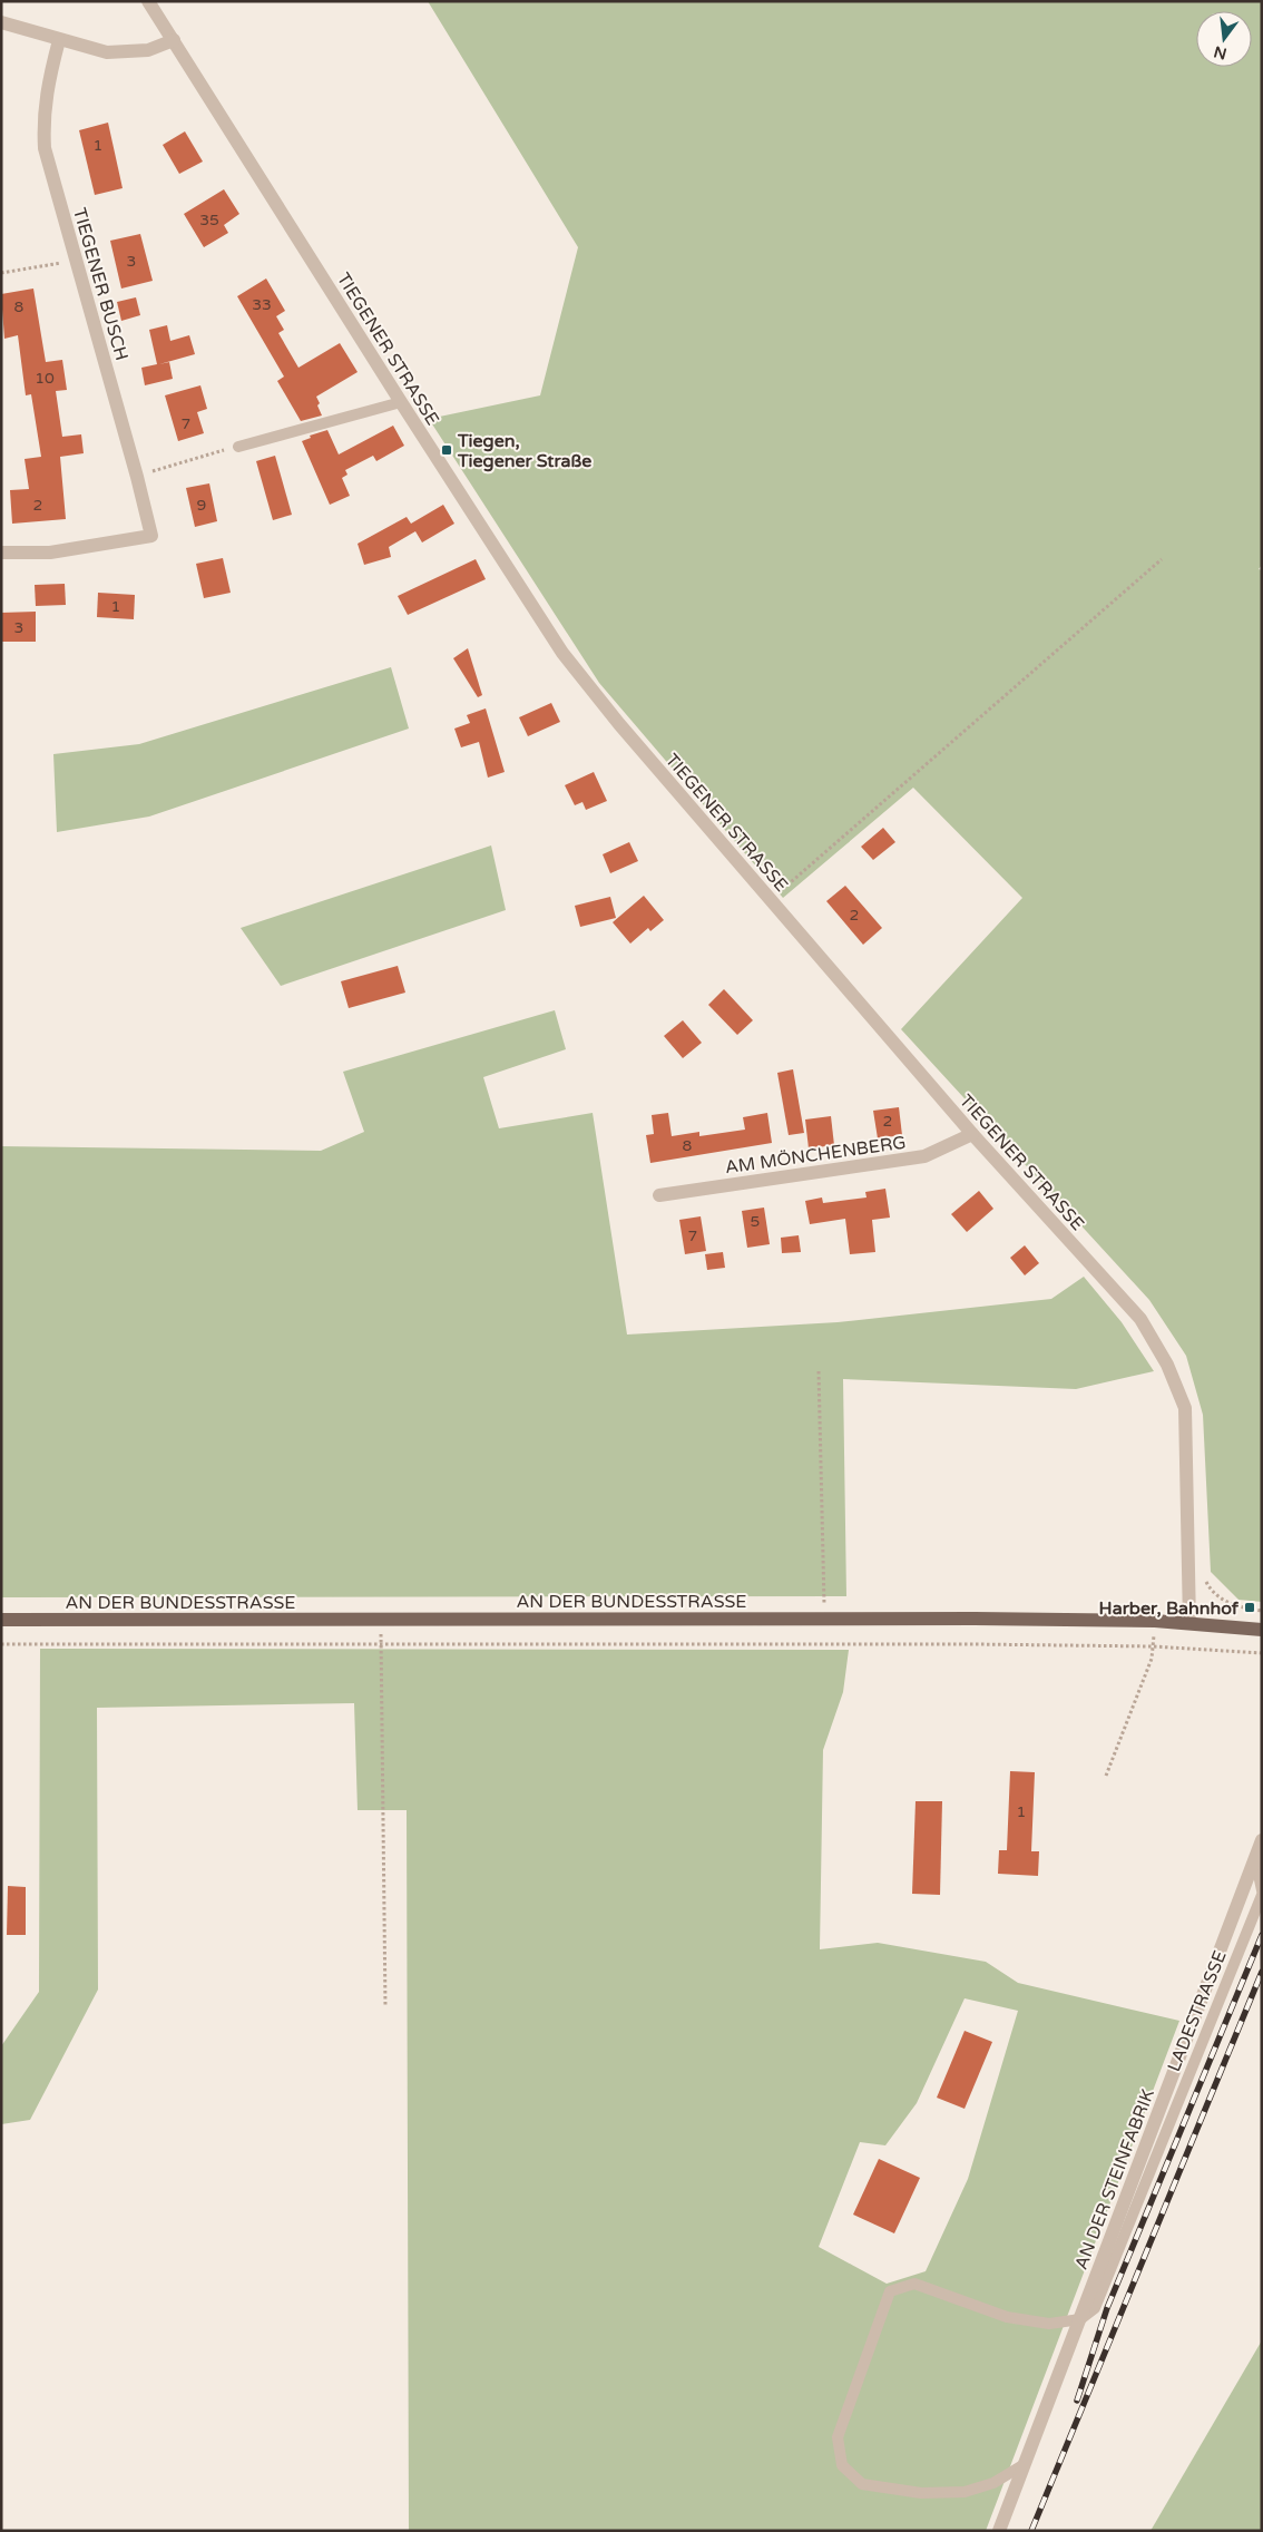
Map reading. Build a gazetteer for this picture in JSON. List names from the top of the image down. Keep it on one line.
{"streets":{"main road":["AN DER BUNDESSTRASSE"],"street":["TIEGENER BUSCH","TIEGENER STRASSE","AM MÖNCHENBERG","AN DER STEINFABRIK"],"lane":["LADESTRASSE"]},"crossings":[["TIEGENER STRASSE","AM MÖNCHENBERG"],["TIEGENER STRASSE","AN DER BUNDESSTRASSE"],["LADESTRASSE","AN DER STEINFABRIK"]],"places":{"transit":["Tiegen, Tiegener Straße","Harber, Bahnhof"]},"house_numbers":["1","35","3","33","8","10","7","2","9","1","3","2","2","8","5","7","1"],"north":"bottom"}
